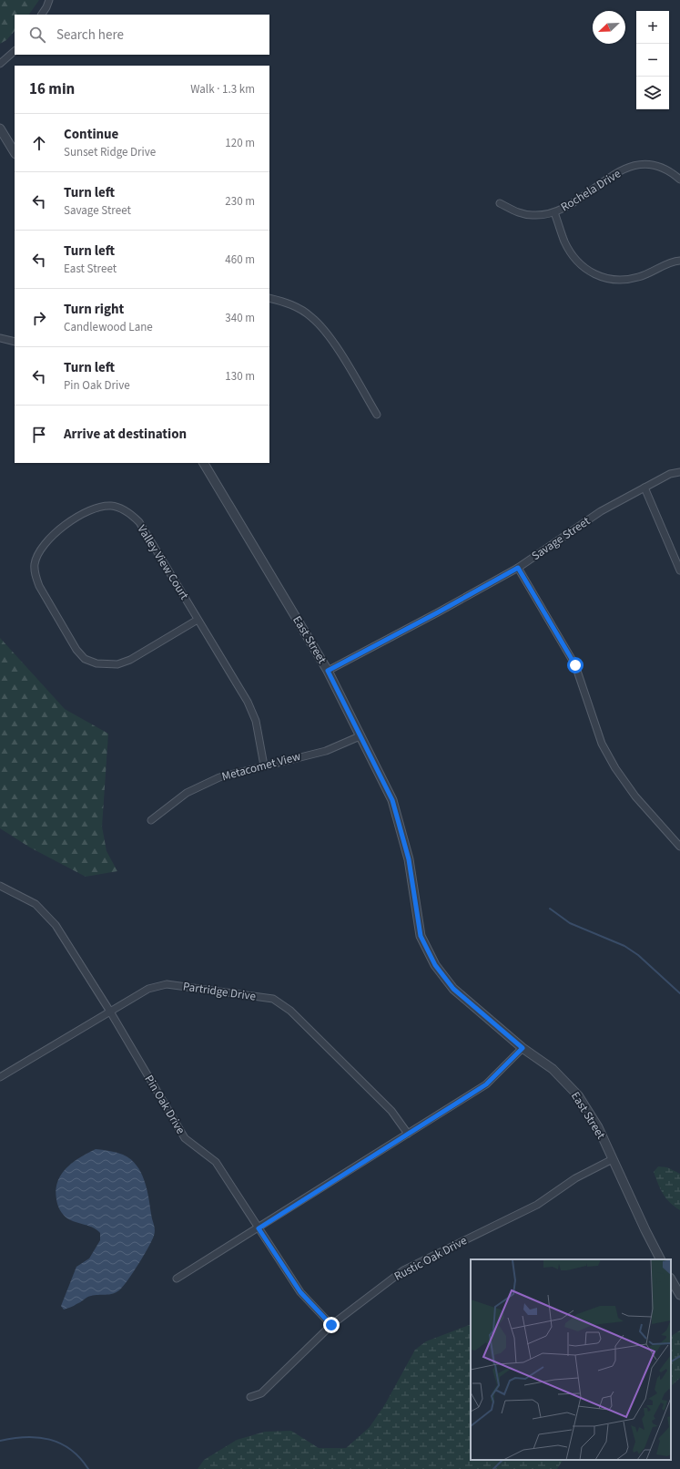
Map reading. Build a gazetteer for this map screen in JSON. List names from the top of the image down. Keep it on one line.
{"streets":{"street":["Rochela Drive","Savage Street","Valley View Court","East Street","Metacomet View","Partridge Drive","Pin Oak Drive","Rustic Oak Drive"]},"crossings":[["Savage Street","East Street"],["Valley View Court","Metacomet View"],["East Street","Metacomet View"],["East Street","Rustic Oak Drive"],["Partridge Drive","Pin Oak Drive"],["Pin Oak Drive","Rustic Oak Drive"]],"north":"bottom left","page":{"map_buttons":["+","−"],"search":"Search here","heading":["16 min","Walk · 1.3 km"],"list":[["Continue","Sunset Ridge Drive","120 m"],["Turn left","Savage Street","230 m"],["Turn left","East Street","460 m"],["Turn right","Candlewood Lane","340 m"],["Turn left","Pin Oak Drive","130 m"],"Arrive at destination"]}}
